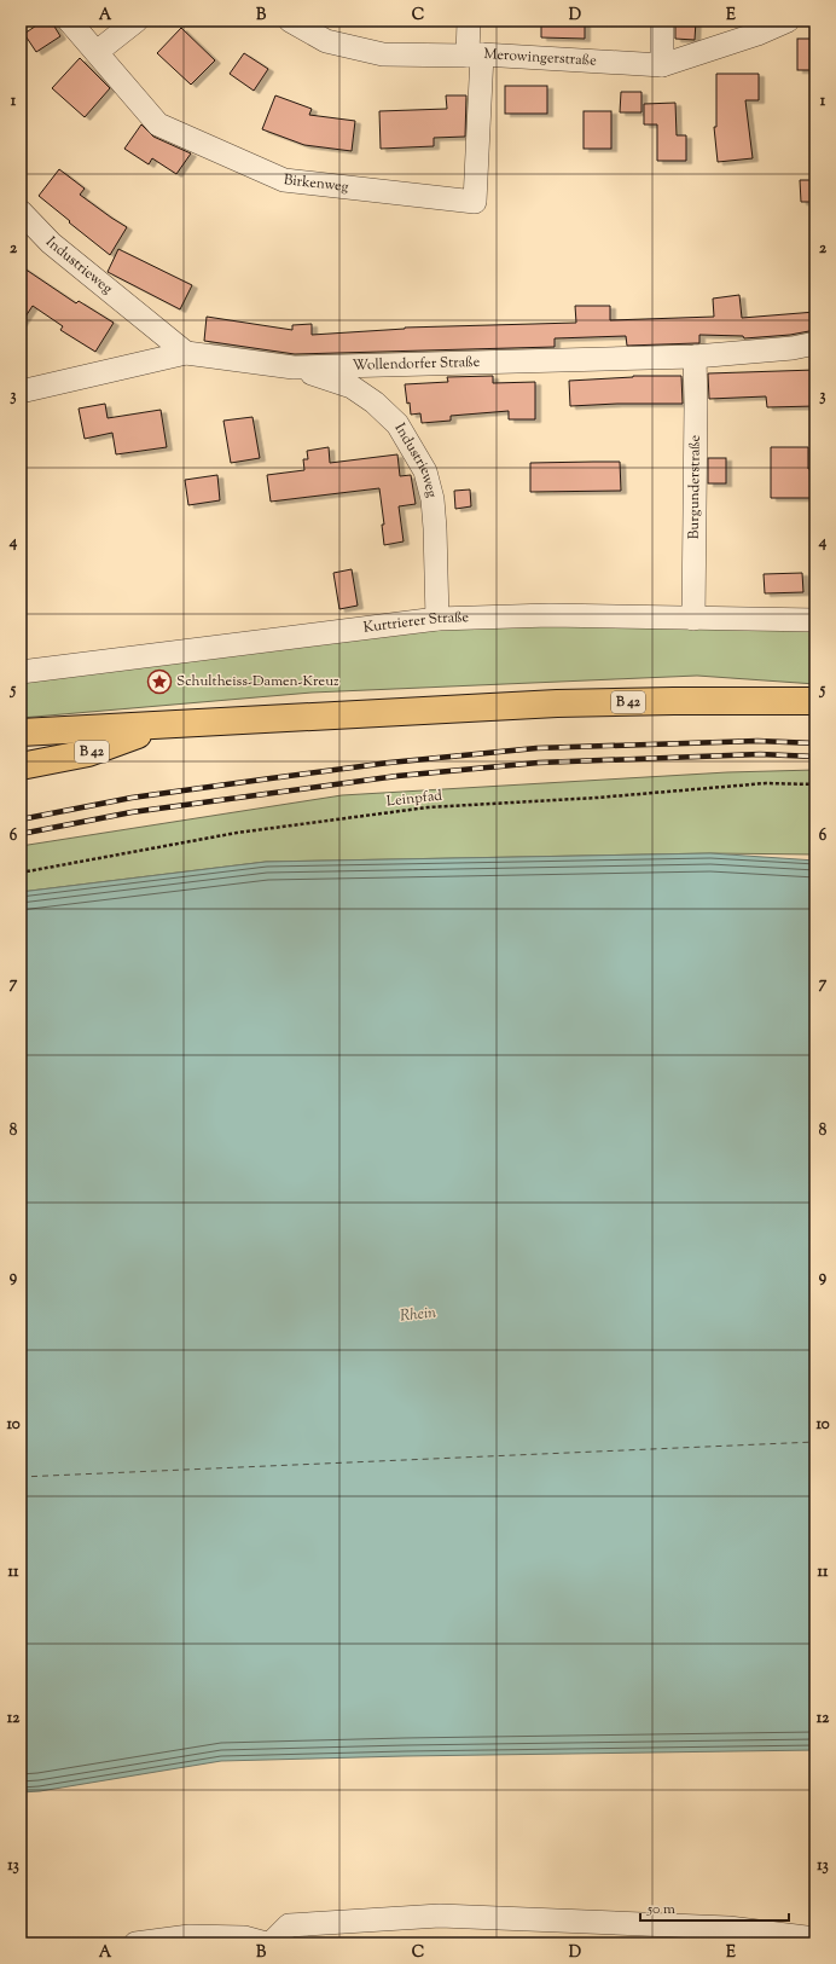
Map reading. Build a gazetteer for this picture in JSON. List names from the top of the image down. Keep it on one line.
{"streets":{"main road":["B 42"],"street":["Merowingerstraße","Birkenweg","Industrieweg","Wollendorfer Straße","Burgunderstraße","Kurtrierer Straße"],"path":["Leinpfad"]},"crossings":[["Merowingerstraße","Birkenweg"],["Industrieweg","Wollendorfer Straße"],["Industrieweg","Kurtrierer Straße"],["Wollendorfer Straße","Burgunderstraße"],["Burgunderstraße","Kurtrierer Straße"]],"water":["Rhein"],"places":{"place":["Schultheiss-Damen-Kreuz"]},"scale_bar":"50 m","grid":{"columns":["A","B","C","D","E"],"rows":["1","2","3","4","5","6","7","8","9","10","11","12","13"]}}
